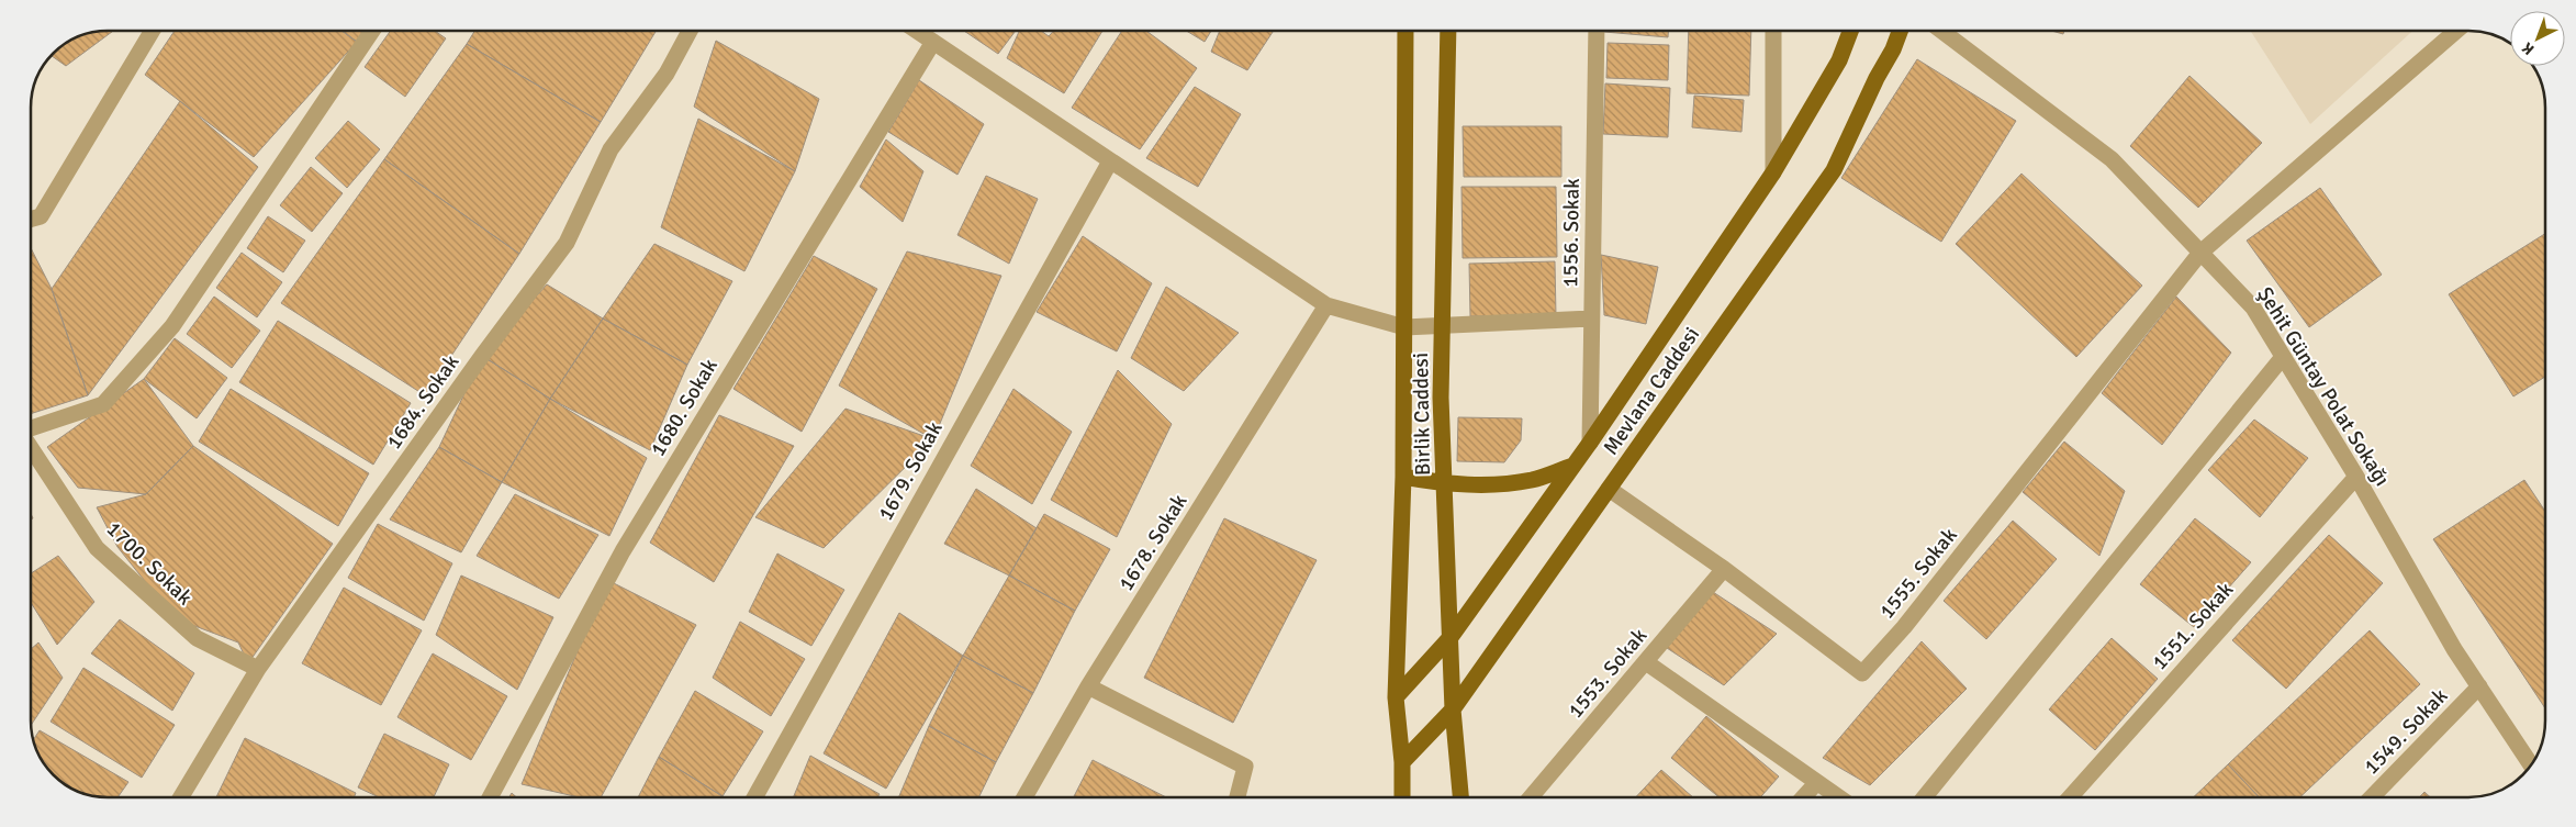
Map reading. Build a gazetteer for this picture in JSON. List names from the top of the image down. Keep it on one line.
{"streets":{"main road":["Mevlana Caddesi","Birlik Caddesi"],"street":["1556. Sokak","Şehit Güntay Polat Sokağı","1684. Sokak","1680. Sokak","1679. Sokak","1678. Sokak","1700. Sokak","1555. Sokak","1551. Sokak","1553. Sokak","1549. Sokak"]},"crossings":[["1556. Sokak","Mevlana Caddesi"],["Şehit Güntay Polat Sokağı","1555. Sokak"],["Şehit Güntay Polat Sokağı","1551. Sokak"],["Şehit Güntay Polat Sokağı","1549. Sokak"],["Mevlana Caddesi","Birlik Caddesi"],["Mevlana Caddesi","1555. Sokak"],["1684. Sokak","1700. Sokak"],["1555. Sokak","1553. Sokak"]],"north":"bottom left"}
